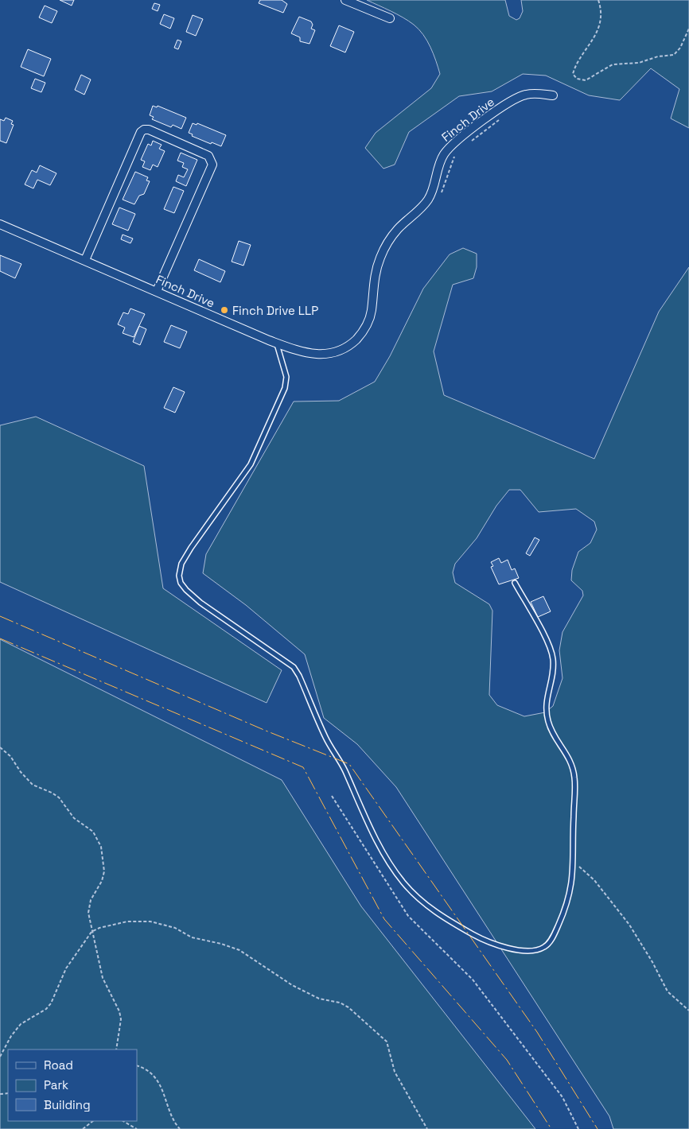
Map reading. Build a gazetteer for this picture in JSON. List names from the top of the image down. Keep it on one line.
{"streets":{"street":["Finch Drive"]},"places":["Finch Drive LLP"],"legend":["Road","Park","Building"]}
